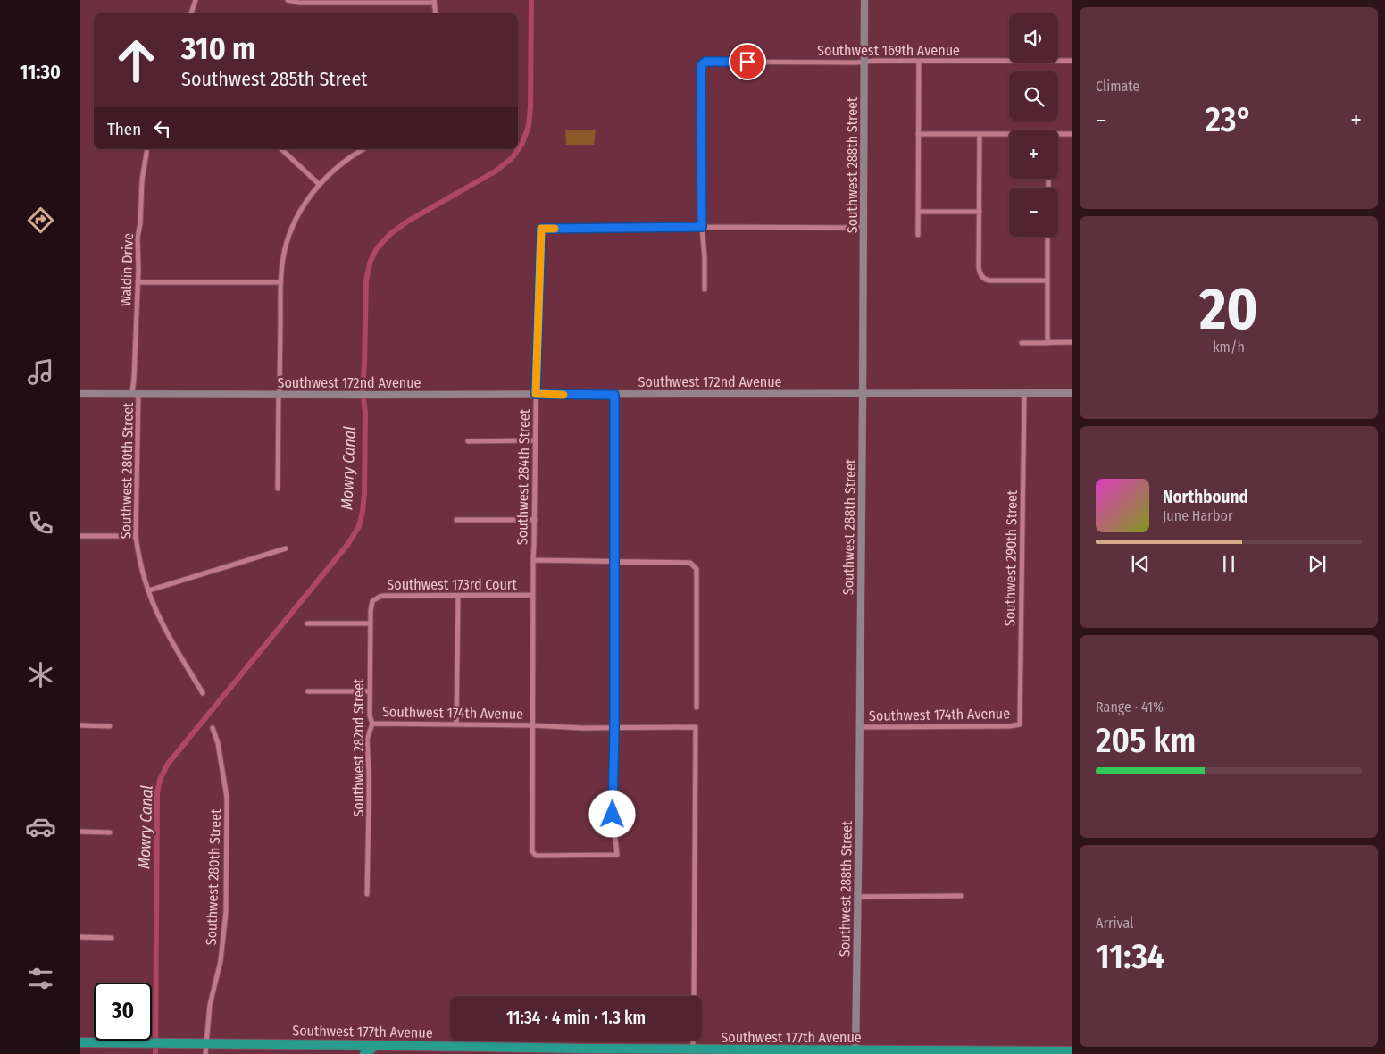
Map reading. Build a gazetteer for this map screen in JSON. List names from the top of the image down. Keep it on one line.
{"streets":{"highway":["Southwest 177th Avenue"],"street":["Southwest 169th Avenue","Southwest 288th Street","Waldin Drive","Southwest 172nd Avenue","Southwest 280th Street","Southwest 284th Street","Southwest 290th Street","Southwest 173rd Court","Southwest 174th Avenue","Southwest 282nd Street"]},"crossings":[["Southwest 169th Avenue","Southwest 288th Street"],["Southwest 169th Avenue","Southwest 284th Street"],["Southwest 288th Street","Southwest 172nd Avenue"],["Southwest 288th Street","Southwest 174th Avenue"],["Southwest 288th Street","Southwest 177th Avenue"],["Waldin Drive","Southwest 172nd Avenue"],["Waldin Drive","Southwest 280th Street"],["Southwest 172nd Avenue","Southwest 280th Street"],["Southwest 172nd Avenue","Southwest 284th Street"],["Southwest 172nd Avenue","Southwest 290th Street"],["Southwest 280th Street","Southwest 177th Avenue"],["Southwest 284th Street","Southwest 173rd Court"],["Southwest 284th Street","Southwest 174th Avenue"],["Southwest 290th Street","Southwest 174th Avenue"],["Southwest 173rd Court","Southwest 282nd Street"],["Southwest 174th Avenue","Southwest 282nd Street"]],"water":["Mowry Canal"],"page":{"tabs":"11:30","tile":["Climate",["20","km/h"],["Range · 41%","205 km"],["Arrival","11:34"]],"map_buttons":["+","−"],"turn":["310 m","Southwest 285th Street"],"heat":["−","23°","+"],"then":"Then","song":["Northbound","June Harbor"],"limit":"30","trip":"11:34 · 4 min · 1.3 km"}}
